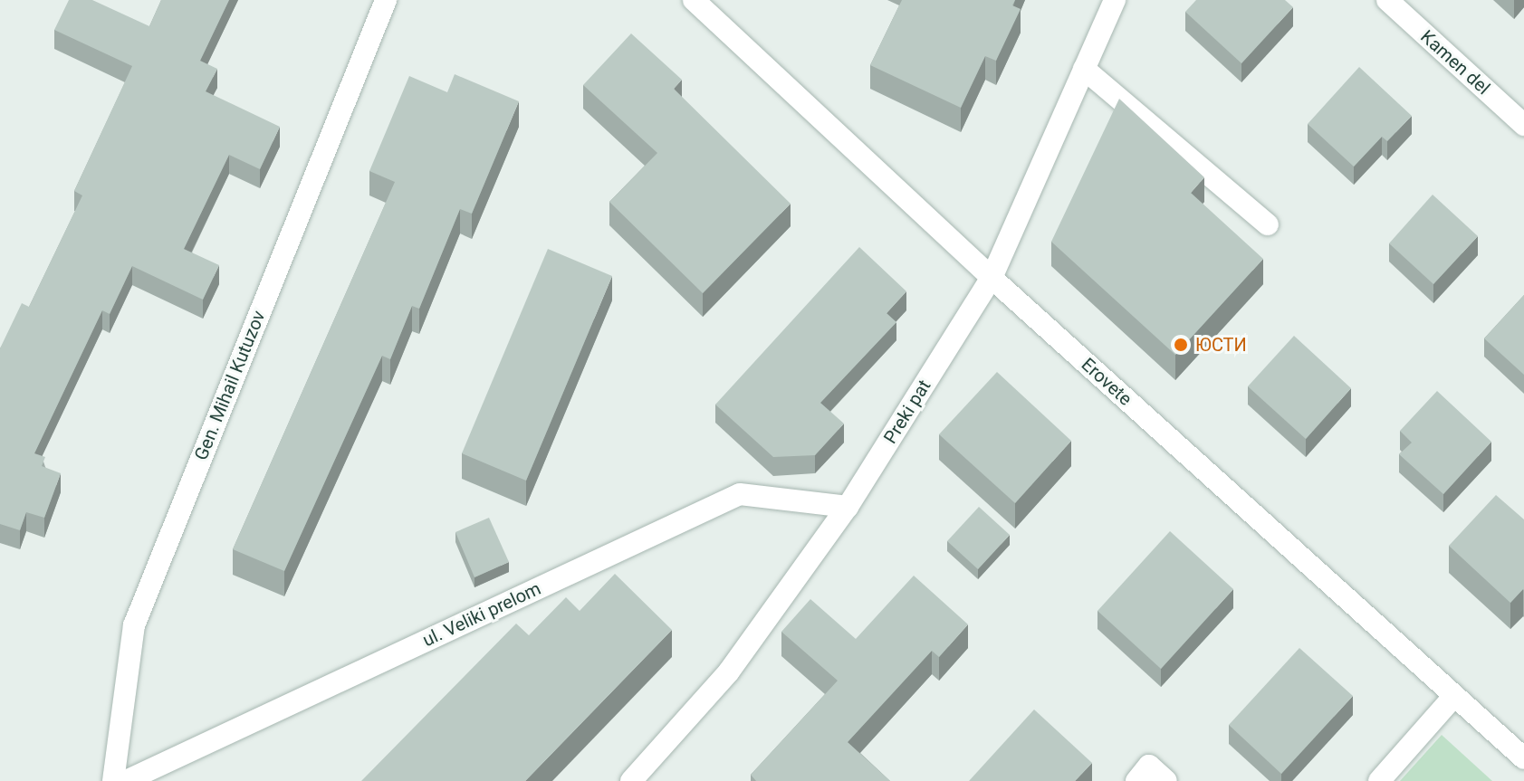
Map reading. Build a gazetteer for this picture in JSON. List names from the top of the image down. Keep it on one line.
{"streets":{"street":["Kamen del","Erovete","Gen. Mihail Kutuzov","Preki pat","ul. Veliki prelom"]},"crossings":[["Erovete","Preki pat"],["Preki pat","ul. Veliki prelom"]],"places":["ЮСТИ"]}
